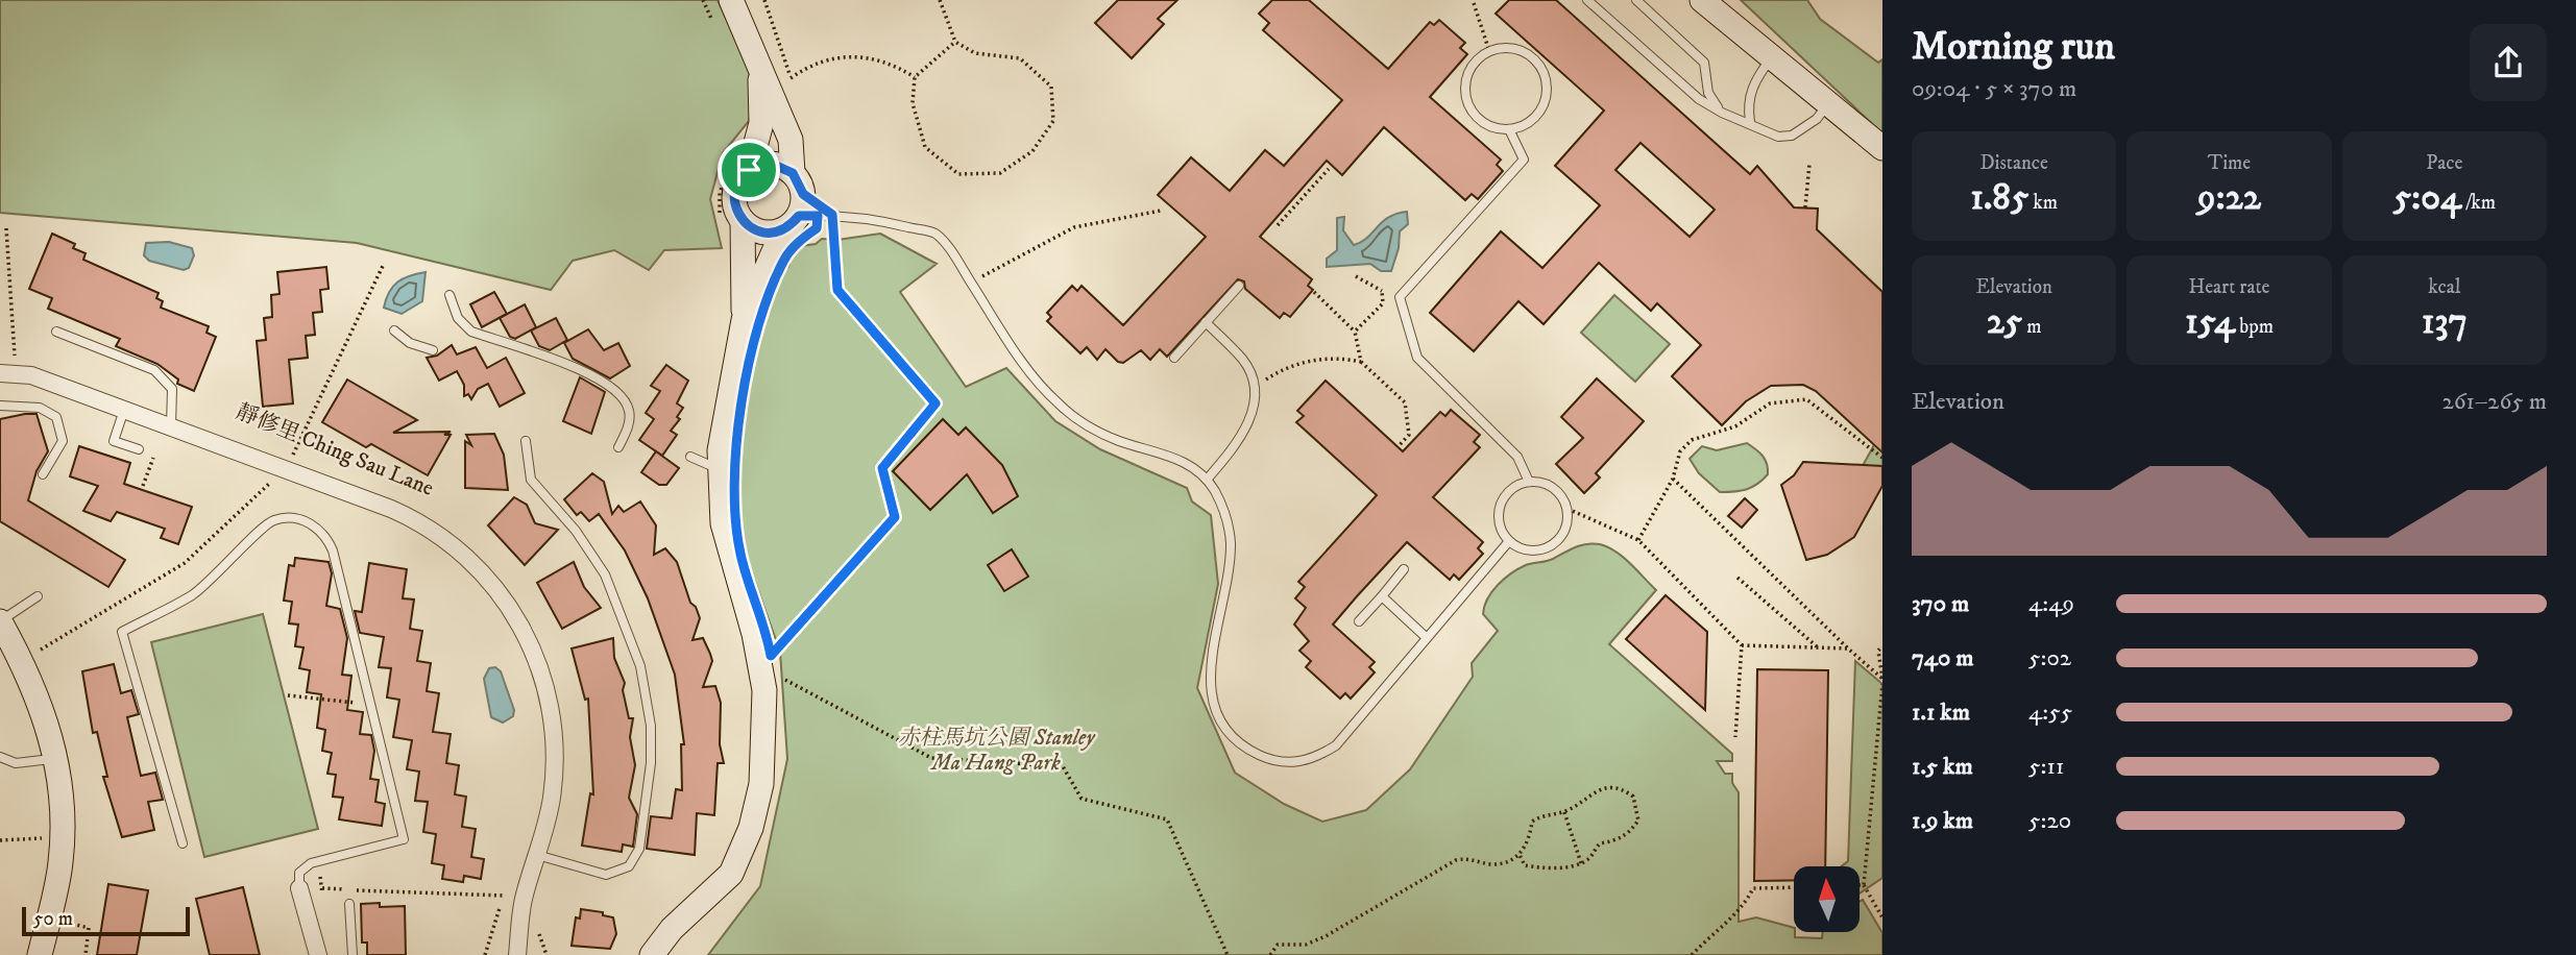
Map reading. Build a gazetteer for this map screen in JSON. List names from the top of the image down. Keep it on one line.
{"streets":{"street":["靜修里 Ching Sau Lane"]},"parks":["赤柱馬坑公園 Stanley Ma Hang Park"],"scale_bar":"50 m","north":"top","page":{"heading":["Morning run","09:04 · 5 × 370 m"],"stats":[["Distance","1.85 km"],["Time","9:22"],["Pace","5:04 /km"],["Elevation","25 m"],["Heart rate","154 bpm"],["kcal","137"]],"chart":["Elevation","261–265 m"],"list":[{"name":"370 m","note":"4:49"},{"name":"740 m","note":"5:02"},{"name":"1.1 km","note":"4:55"},{"name":"1.5 km","note":"5:11"},{"name":"1.9 km","note":"5:20"}],"scale":"50 m"}}
